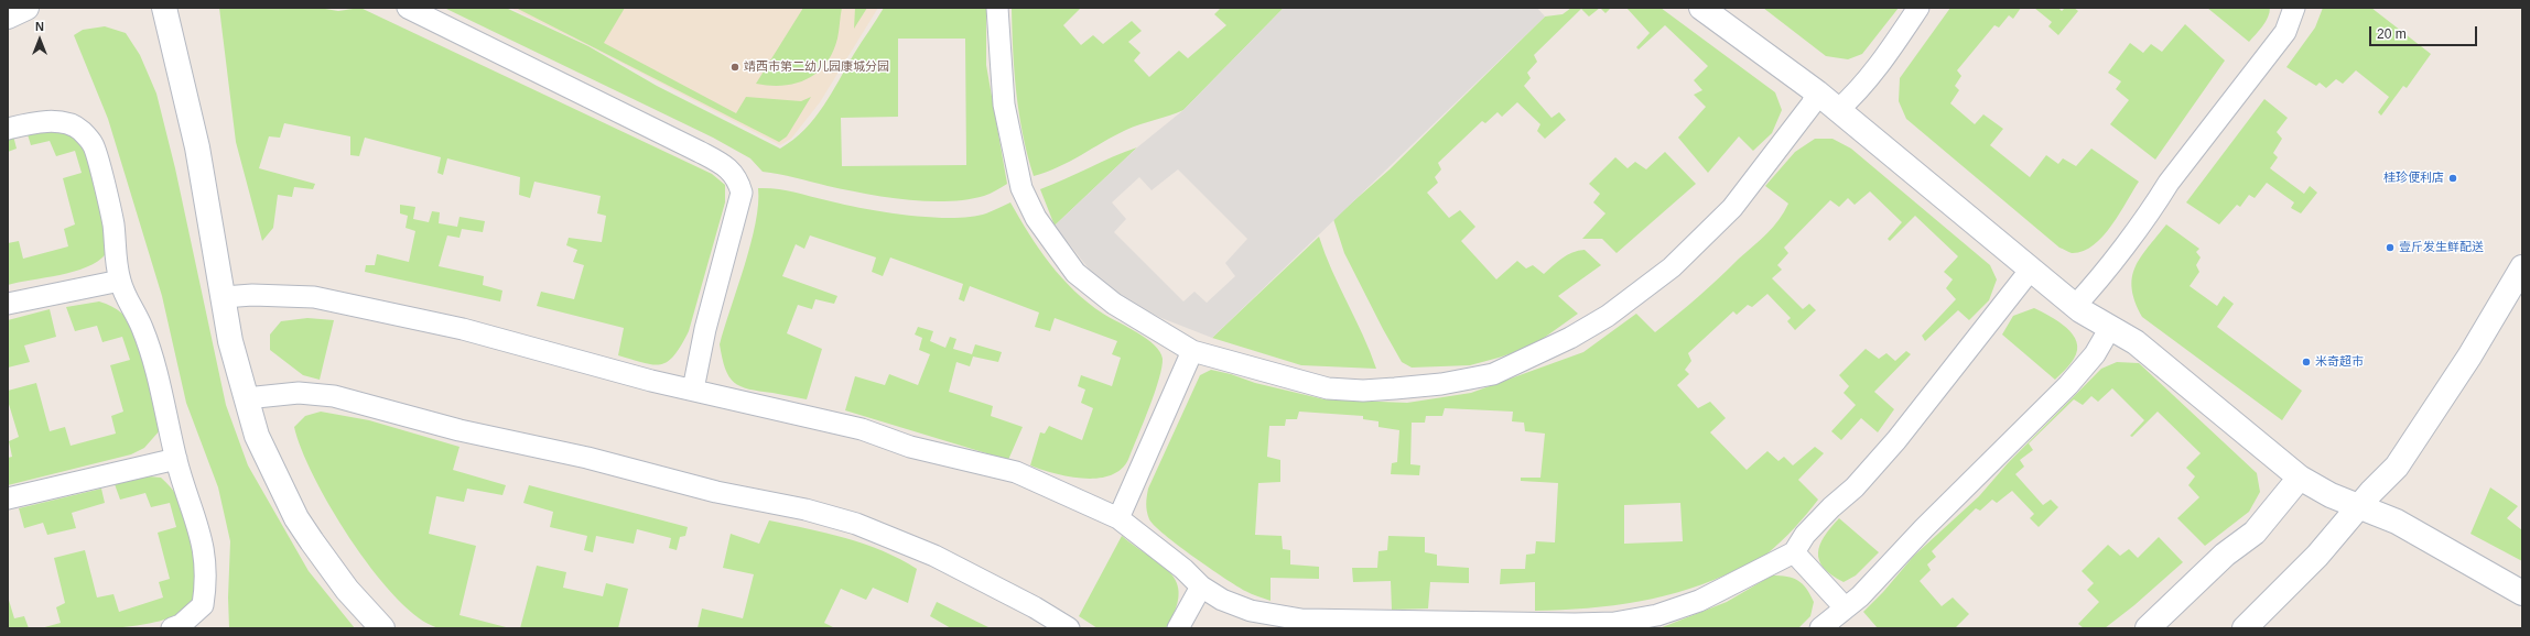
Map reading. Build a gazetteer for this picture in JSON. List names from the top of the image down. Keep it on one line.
{"places":["靖西市第二幼儿园康城分园","桂珍便利店","壹斤发生鲜配送","米奇超市"],"scale_bar":"20 m","north":"top"}
